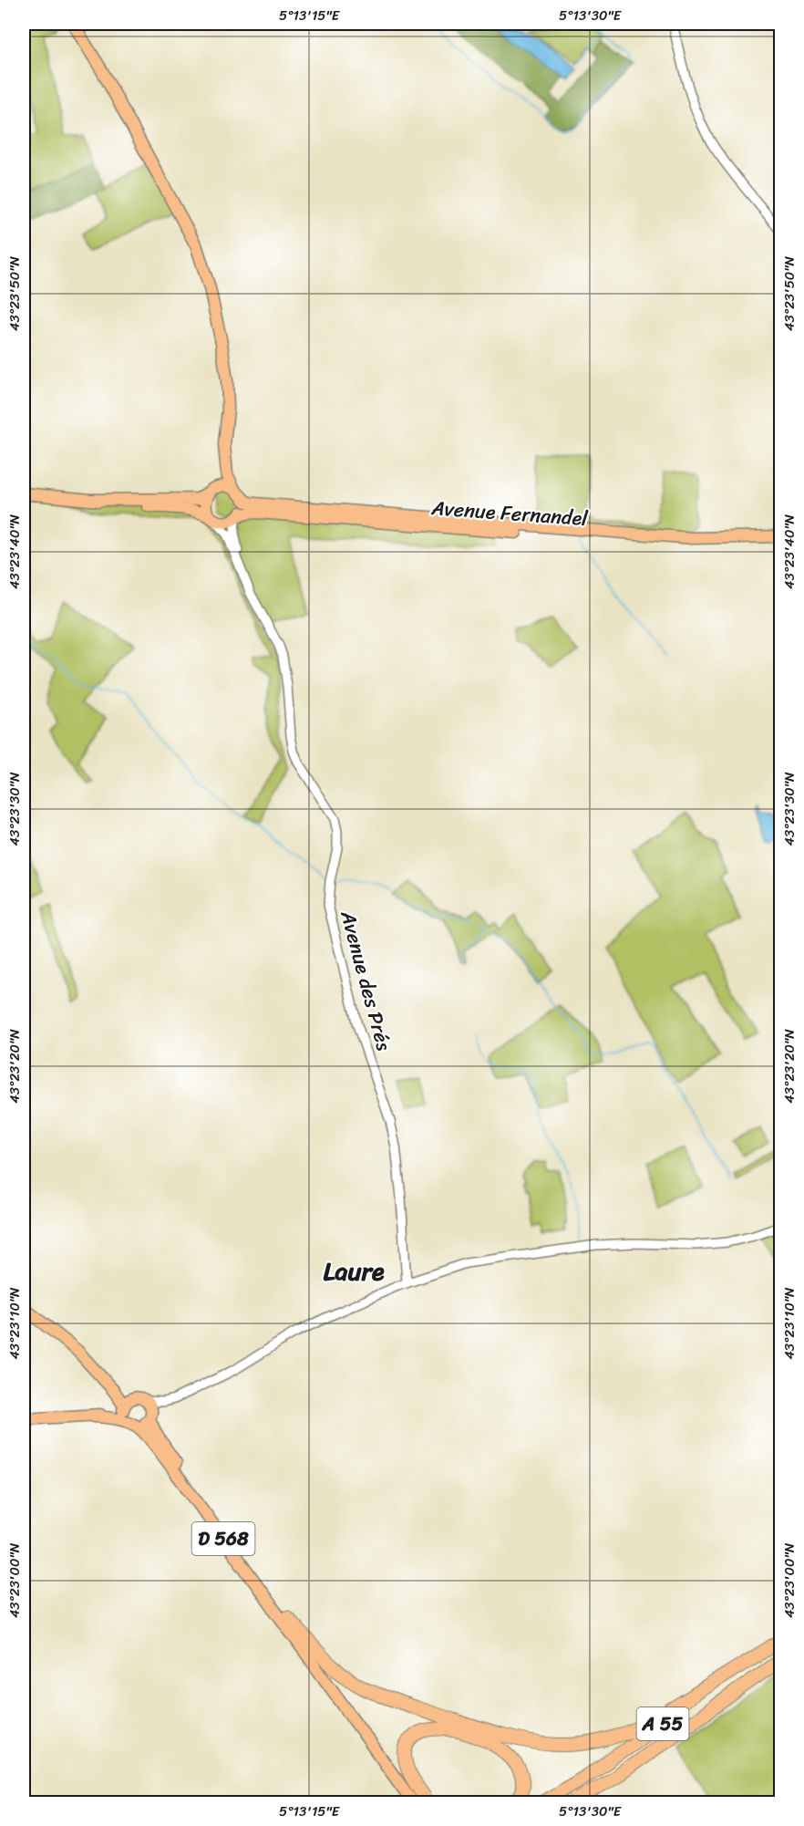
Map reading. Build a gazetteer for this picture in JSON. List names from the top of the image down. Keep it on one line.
{"streets":{"highway":["A 55"],"main road":["Avenue Fernandel","D 568"],"street":["Avenue des Prés"]},"crossings":[["Avenue Fernandel","Avenue des Prés"]],"districts":["Laure"],"coordinates":["5°13'15\"E","5°13'30\"E","43°23'50\"N","43°23'40\"N","43°23'30\"N","43°23'20\"N","43°23'10\"N","43°23'00\"N"]}
